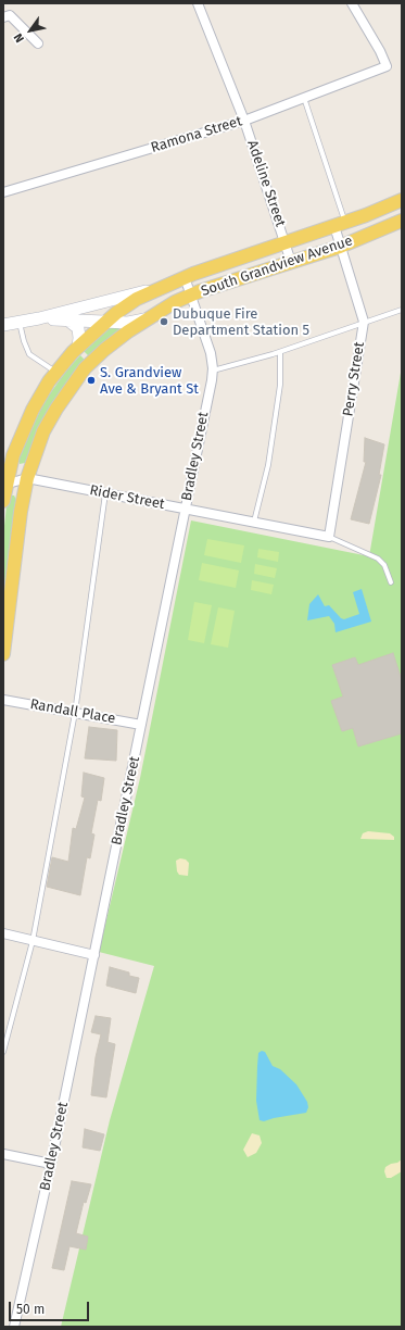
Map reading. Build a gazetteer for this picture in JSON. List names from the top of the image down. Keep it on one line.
{"streets":{"main road":["South Grandview Avenue"],"street":["Ramona Street","Adeline Street","Perry Street","Bradley Street","Rider Street","Randall Place"]},"crossings":[["Ramona Street","Adeline Street"],["Adeline Street","South Grandview Avenue"],["South Grandview Avenue","Perry Street"],["South Grandview Avenue","Bradley Street"],["South Grandview Avenue","Rider Street"],["Perry Street","Rider Street"],["Bradley Street","Rider Street"],["Bradley Street","Randall Place"]],"places":["Dubuque Fire Department Station 5","S. Grandview Ave & Bryant St"],"scale_bar":"50 m","north":"bottom left"}
